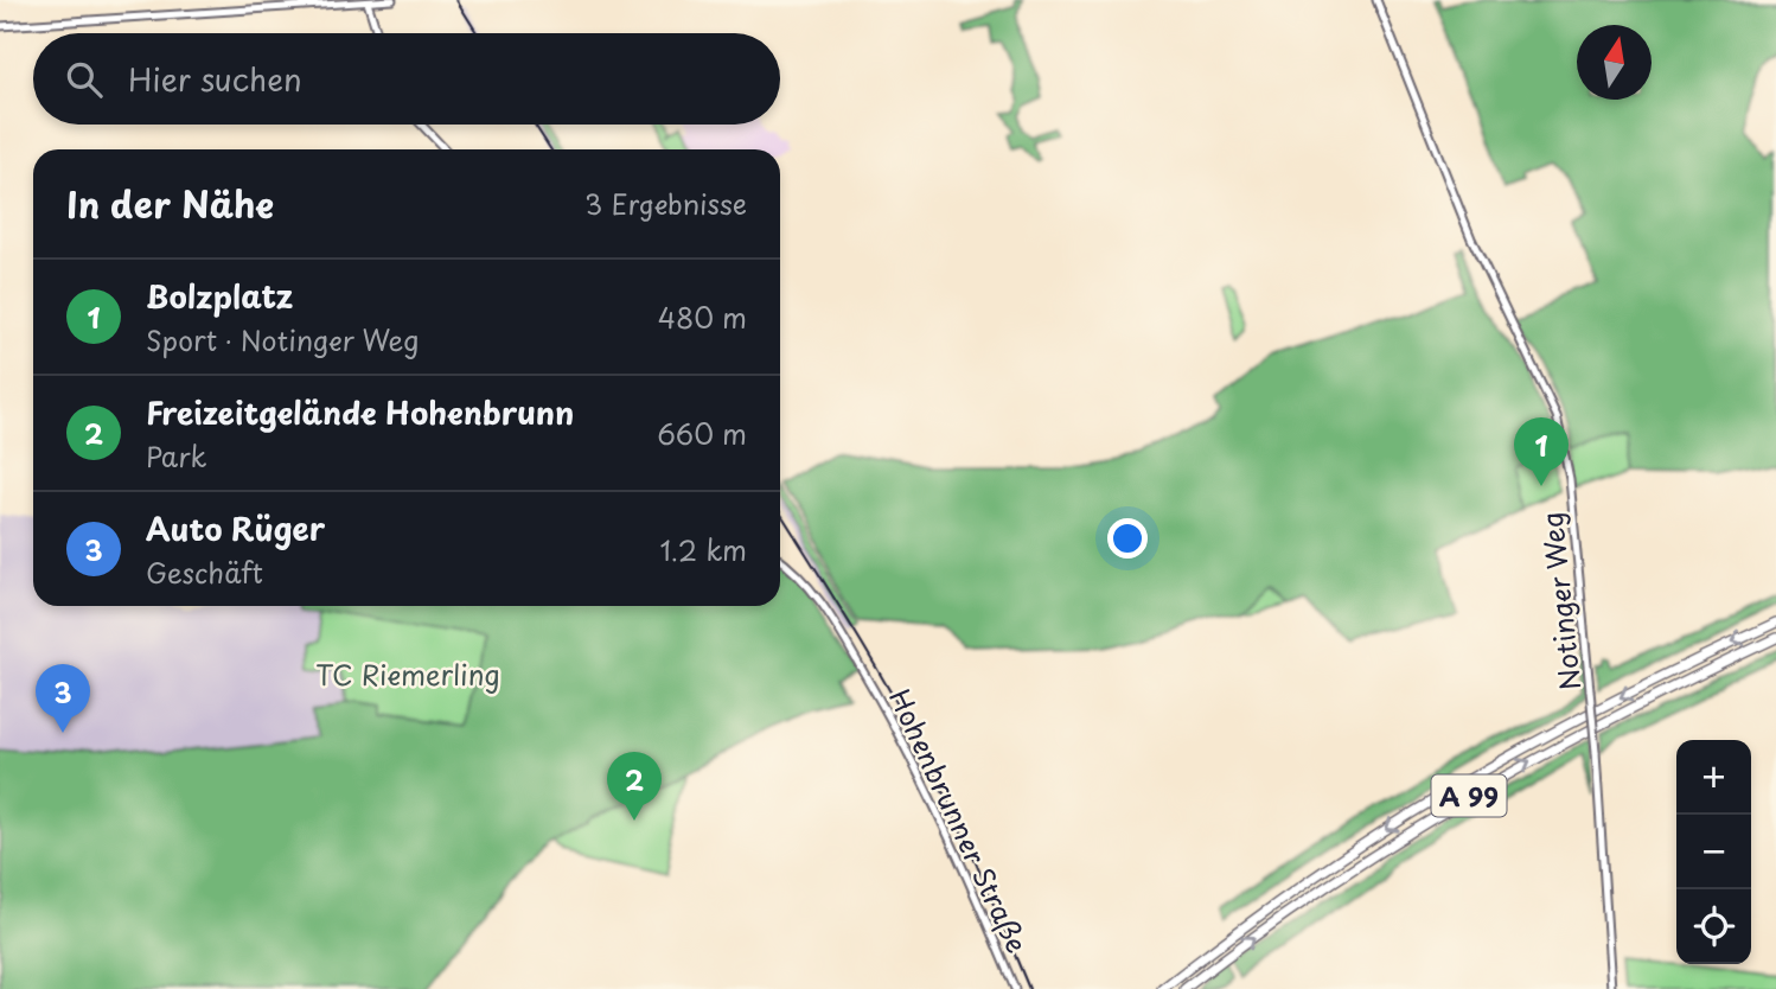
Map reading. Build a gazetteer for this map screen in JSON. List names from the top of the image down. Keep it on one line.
{"streets":{"highway":["A 99"],"street":["Notinger Weg","Hohenbrunner Straße"]},"parks":["TC Riemerling"],"north":"top","page":{"search":"Hier suchen","heading":["In der Nähe","3 Ergebnisse"],"list":[{"mark":"1","name":"Bolzplatz","note":"Sport · Notinger Weg","value":"480 m"},{"mark":"2","name":"Freizeitgelände Hohenbrunn","note":"Park","value":"660 m"},{"mark":"3","name":"Auto Rüger","note":"Geschäft","value":"1.2 km"}],"pins":["1","3","2"],"map_buttons":["+","−"]}}
